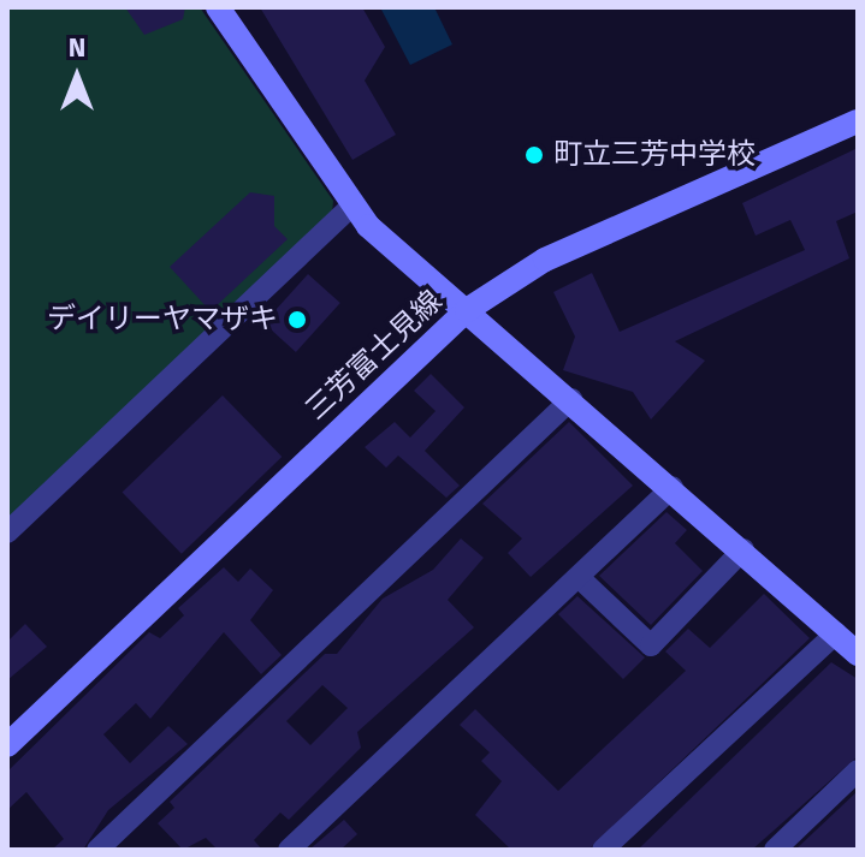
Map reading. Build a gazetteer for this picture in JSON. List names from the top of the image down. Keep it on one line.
{"streets":{"main road":["三芳富士見線"]},"places":["町立三芳中学校","デイリーヤマザキ"],"north":"top"}
